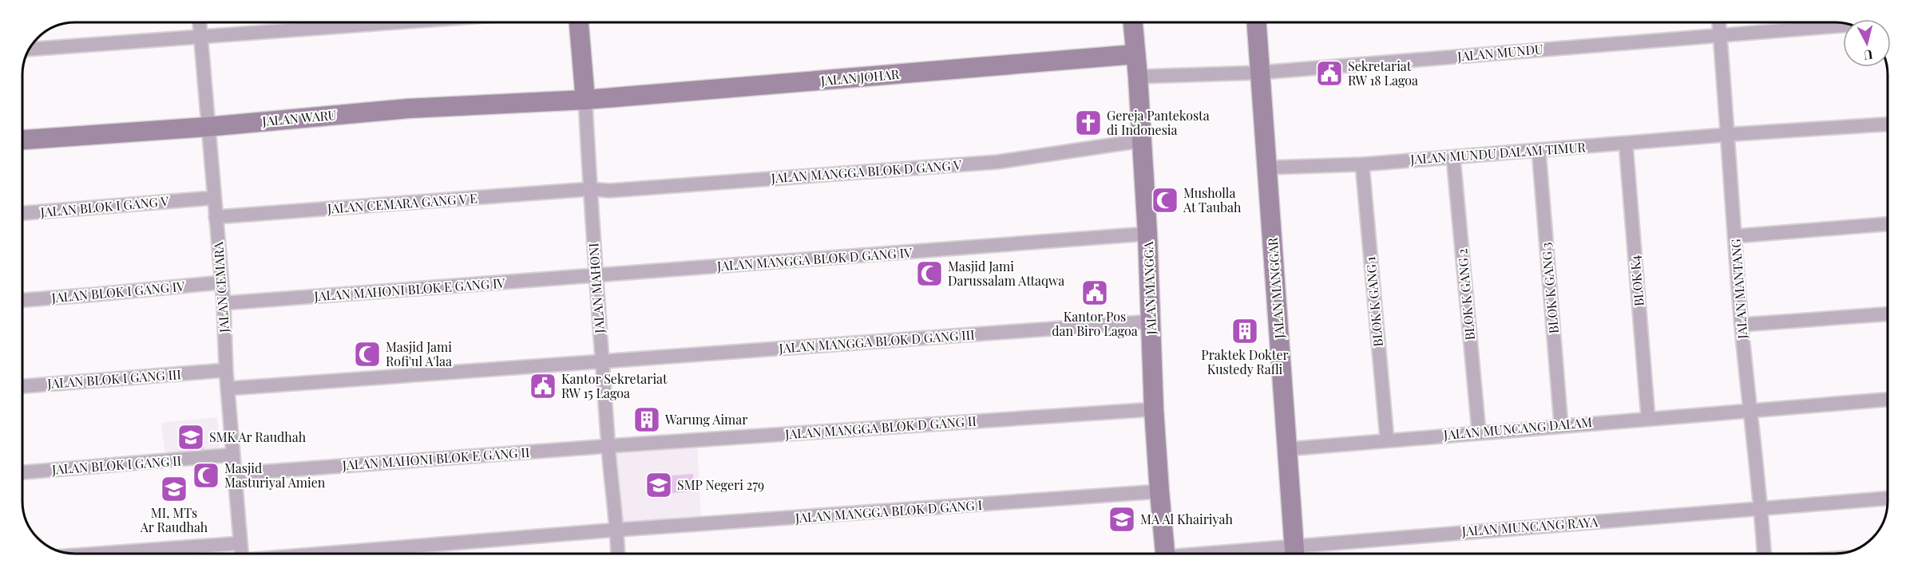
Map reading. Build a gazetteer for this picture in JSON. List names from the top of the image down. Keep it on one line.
{"streets":{"street":["JALAN MUNDU","JALAN JOHAR","JALAN WARU","JALAN MUNDU DALAM TIMUR","JALAN MANGGA BLOK D GANG V","JALAN CEMARA GANG V E","JALAN BLOK I GANG V","JALAN MANGGA BLOK D GANG IV","BLOK K4","JALAN CEMARA","JALAN MAHONI","JALAN MANGGA","JALAN MANGGAR","BLOK K GANG 3","JALAN MANTANG","JALAN MAHONI BLOK E GANG IV","JALAN BLOK I GANG IV","BLOK K GANG 2","BLOK K GANG 1","JALAN MANGGA BLOK D GANG III","JALAN BLOK I GANG III","JALAN MANGGA BLOK D GANG II","JALAN MUNCANG DALAM","JALAN MAHONI BLOK E GANG II","JALAN BLOK I GANG II","JALAN MANGGA BLOK D GANG I","JALAN MUNCANG RAYA"]},"crossings":[["JALAN MUNDU","JALAN MANGGA"],["JALAN MUNDU","JALAN MANGGAR"],["JALAN MUNDU","JALAN MANTANG"],["JALAN JOHAR","JALAN WARU"],["JALAN JOHAR","JALAN MAHONI"],["JALAN JOHAR","JALAN MANGGA"],["JALAN WARU","JALAN CEMARA"],["JALAN WARU","JALAN MAHONI"],["JALAN MUNDU DALAM TIMUR","BLOK K4"],["JALAN MUNDU DALAM TIMUR","JALAN MANGGAR"],["JALAN MUNDU DALAM TIMUR","BLOK K GANG 3"],["JALAN MUNDU DALAM TIMUR","JALAN MANTANG"],["JALAN MUNDU DALAM TIMUR","BLOK K GANG 2"],["JALAN MUNDU DALAM TIMUR","BLOK K GANG 1"],["JALAN MANGGA BLOK D GANG V","JALAN CEMARA GANG V E"],["JALAN MANGGA BLOK D GANG V","JALAN MAHONI"],["JALAN MANGGA BLOK D GANG V","JALAN MANGGA"],["JALAN CEMARA GANG V E","JALAN CEMARA"],["JALAN CEMARA GANG V E","JALAN MAHONI"],["JALAN BLOK I GANG V","JALAN CEMARA"],["JALAN MANGGA BLOK D GANG IV","JALAN MAHONI"],["JALAN MANGGA BLOK D GANG IV","JALAN MANGGA"],["JALAN MANGGA BLOK D GANG IV","JALAN MAHONI BLOK E GANG IV"],["BLOK K4","JALAN MUNCANG DALAM"],["JALAN CEMARA","JALAN MAHONI BLOK E GANG IV"],["JALAN CEMARA","JALAN BLOK I GANG IV"],["JALAN CEMARA","JALAN MANGGA BLOK D GANG III"],["JALAN CEMARA","JALAN BLOK I GANG III"],["JALAN CEMARA","JALAN MAHONI BLOK E GANG II"],["JALAN CEMARA","JALAN BLOK I GANG II"],["JALAN MAHONI","JALAN MAHONI BLOK E GANG IV"],["JALAN MAHONI","JALAN MANGGA BLOK D GANG III"],["JALAN MAHONI","JALAN MANGGA BLOK D GANG II"],["JALAN MAHONI","JALAN MAHONI BLOK E GANG II"],["JALAN MAHONI","JALAN MANGGA BLOK D GANG I"],["JALAN MANGGA","JALAN MANGGA BLOK D GANG III"],["JALAN MANGGA","JALAN MANGGA BLOK D GANG II"],["JALAN MANGGA","JALAN MANGGA BLOK D GANG I"],["JALAN MANGGAR","JALAN MUNCANG DALAM"],["JALAN MANGGAR","JALAN MUNCANG RAYA"],["BLOK K GANG 3","JALAN MUNCANG DALAM"],["JALAN MANTANG","JALAN MUNCANG DALAM"],["JALAN MANTANG","JALAN MUNCANG RAYA"],["BLOK K GANG 2","JALAN MUNCANG DALAM"],["BLOK K GANG 1","JALAN MUNCANG DALAM"],["JALAN MANGGA BLOK D GANG II","JALAN MAHONI BLOK E GANG II"]],"places":{"public building":["Sekretariat RW 18 Lagoa","Kantor Pos dan Biro Lagoa","Kantor Sekretariat RW 15 Lagoa"],"church":["Gereja Pantekosta di Indonesia"],"mosque":["Musholla At Taubah","Masjid Jami Darussalam Attaqwa","Masjid Jami Rofi'ul A'laa","Masjid Masturiyal Amien"],"building":["Praktek Dokter Kustedy Rafli","Warung Aimar"],"school or university":["SMK Ar Raudhah","SMP Negeri 279","MI, MTs Ar Raudhah","MA Al Khairiyah"]},"north":"bottom"}
